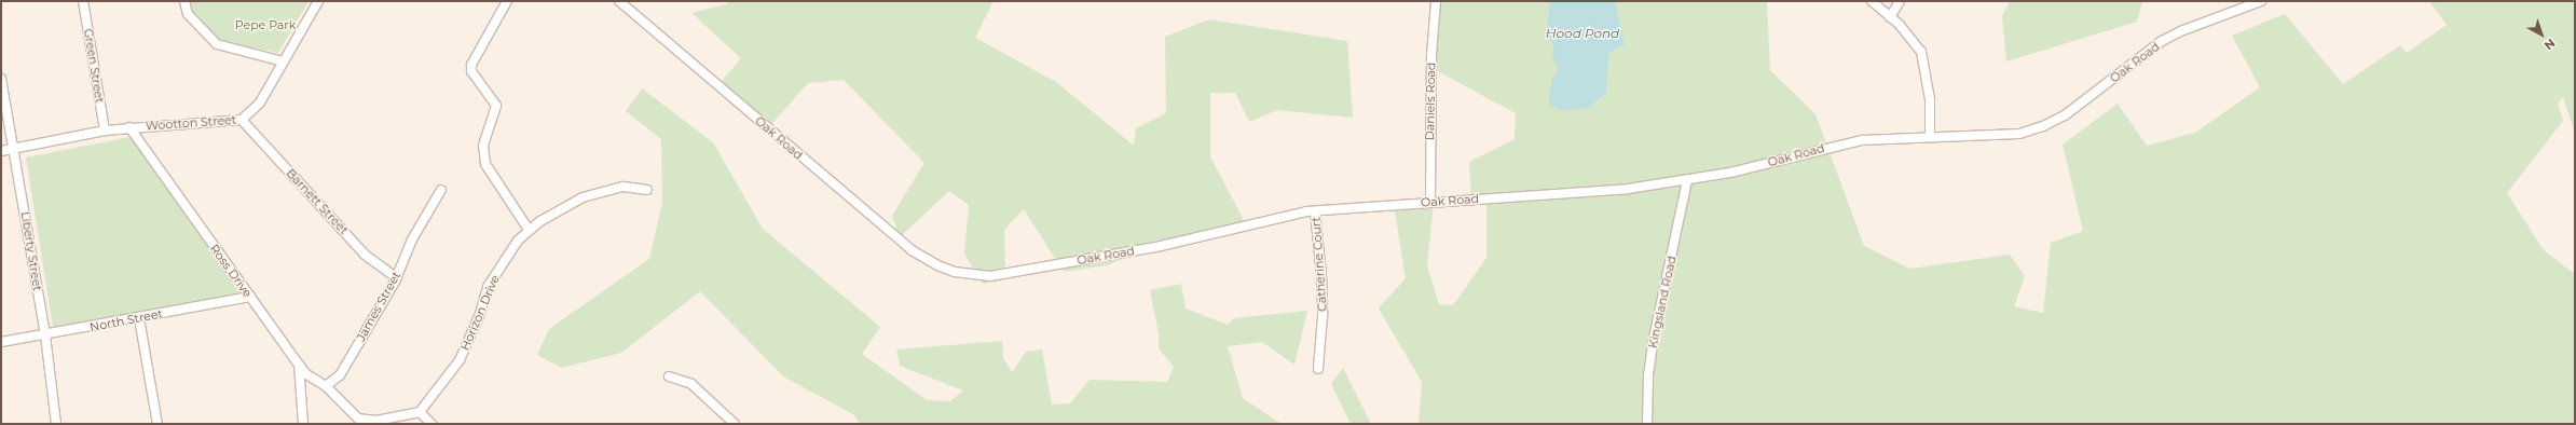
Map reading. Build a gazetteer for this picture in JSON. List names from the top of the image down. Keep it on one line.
{"streets":{"street":["Oak Road","Green Street","Daniels Road","Wootton Street","Barnett Street","Liberty Street","Catherine Court","Ross Drive","Kingsland Road","James Street","Horizon Drive","North Street"]},"crossings":[["Oak Road","Daniels Road"],["Oak Road","Catherine Court"],["Oak Road","Kingsland Road"],["Green Street","Wootton Street"],["Wootton Street","Barnett Street"],["Wootton Street","Liberty Street"],["Wootton Street","Ross Drive"],["Barnett Street","James Street"],["Liberty Street","North Street"],["Ross Drive","North Street"]],"water":["Hood Pond"],"parks":["Pepe Park"],"north":"bottom right"}
